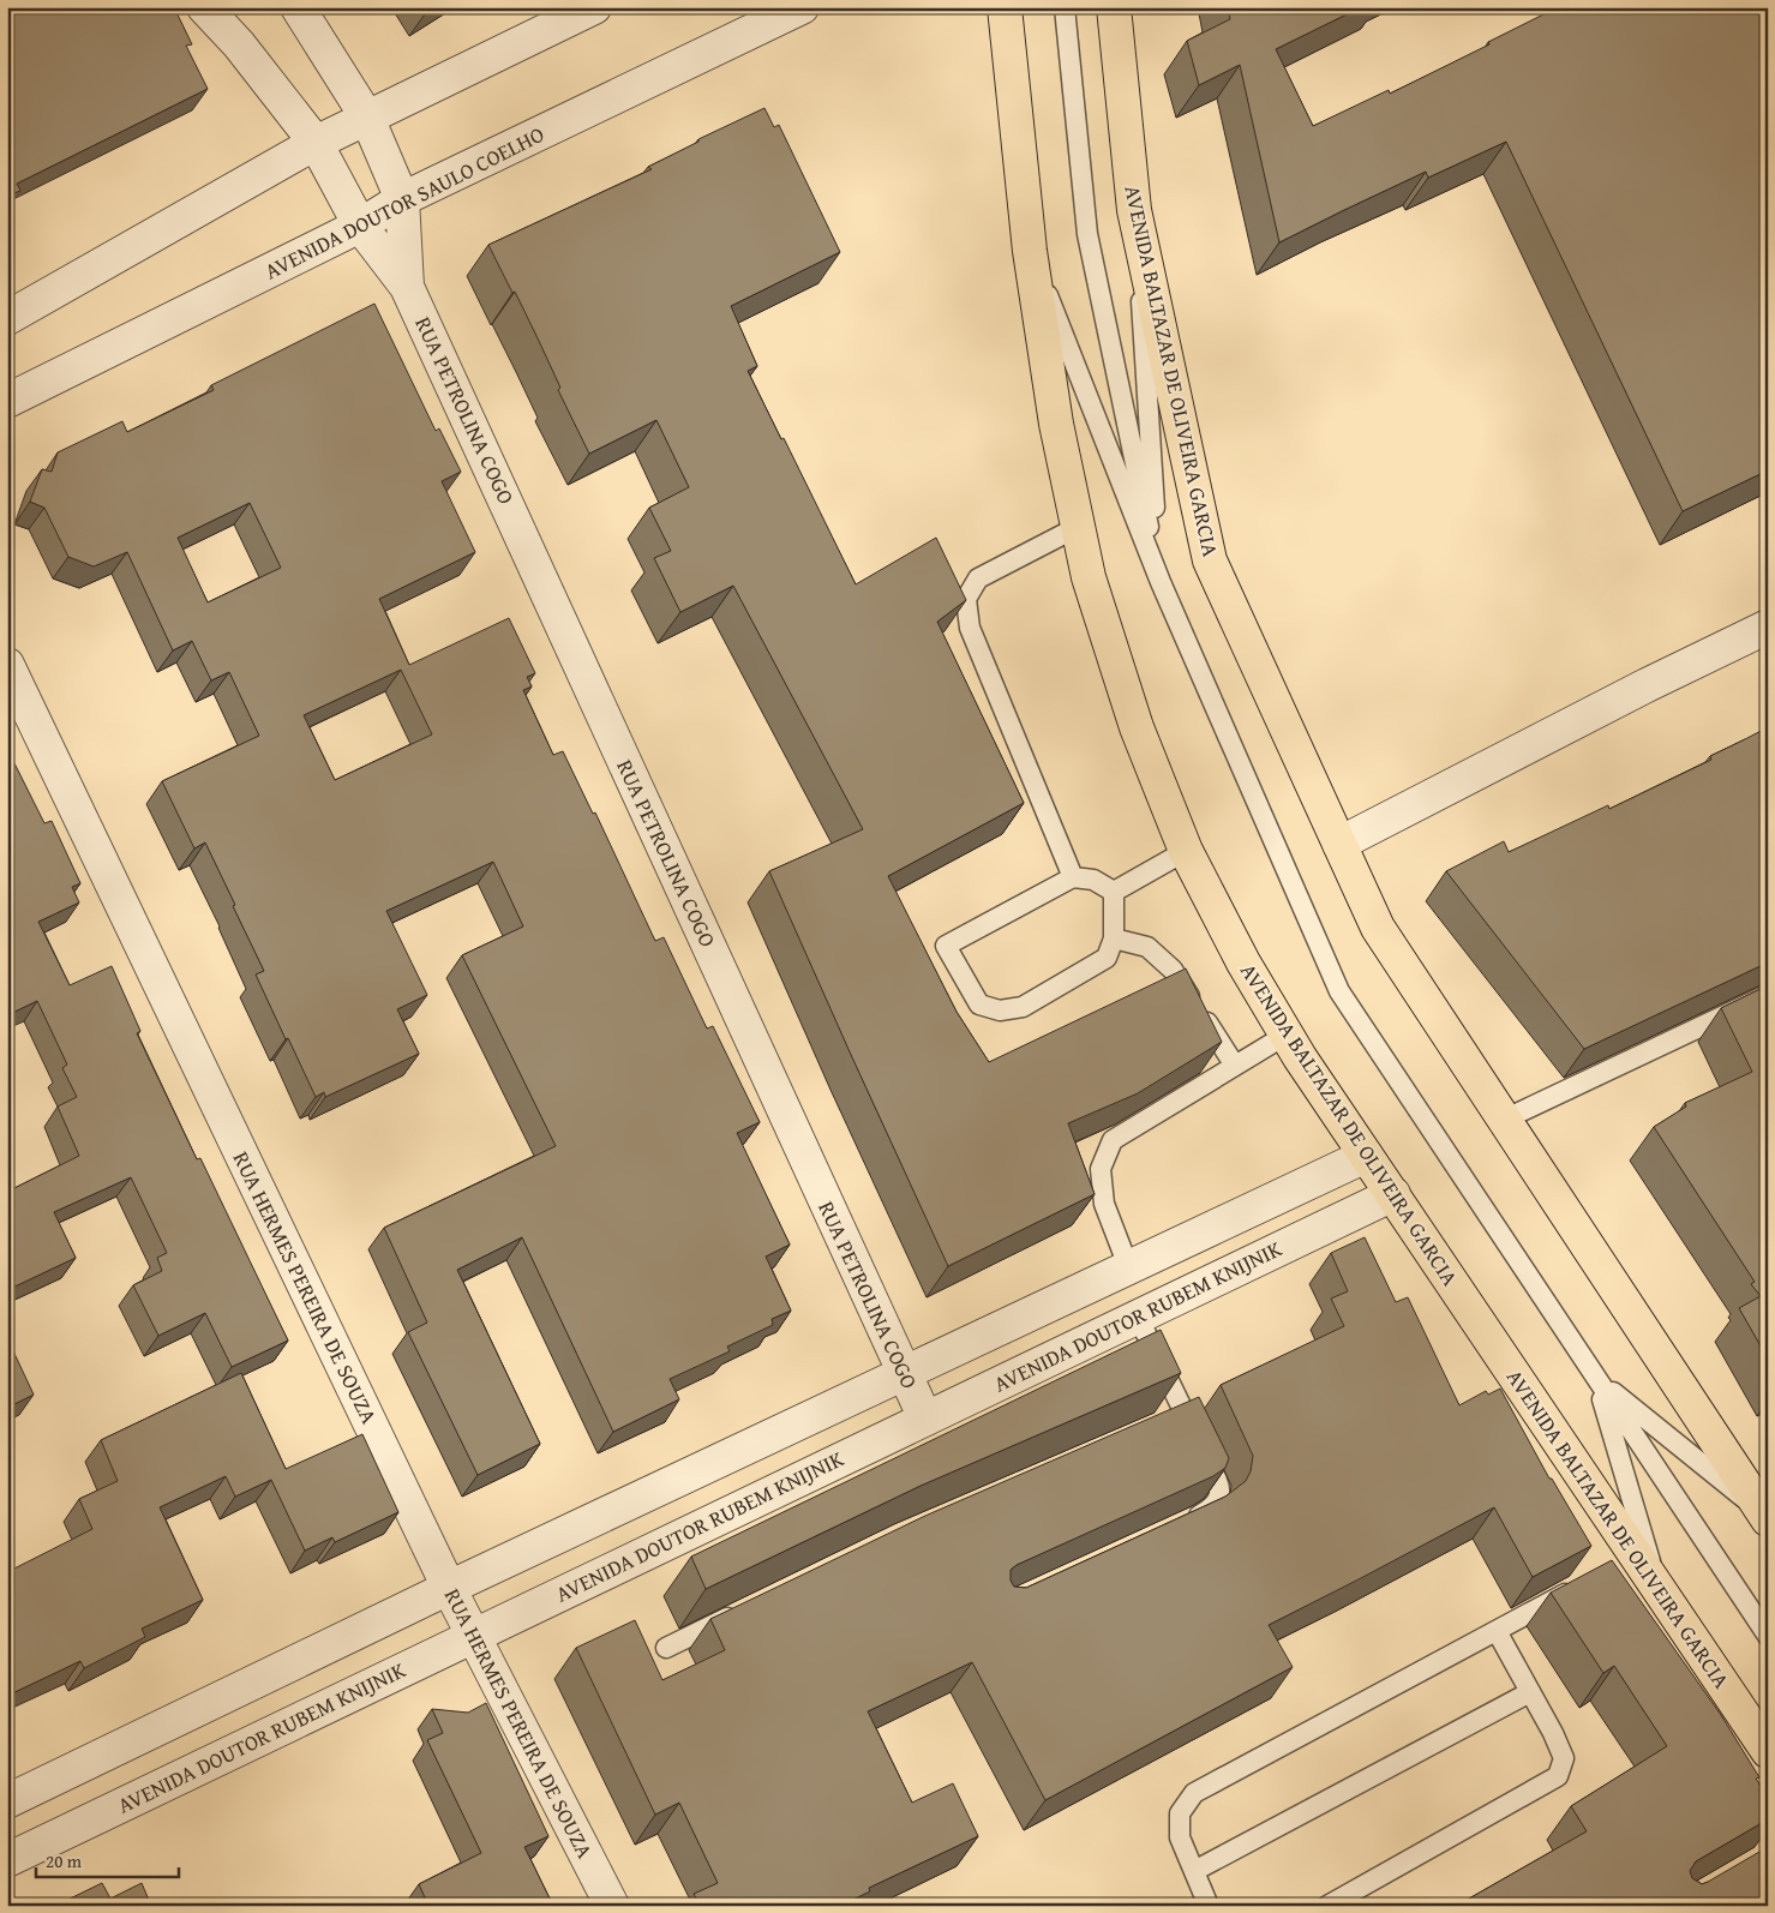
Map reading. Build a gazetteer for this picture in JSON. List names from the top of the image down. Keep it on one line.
{"streets":{"main road":["AVENIDA BALTAZAR DE OLIVEIRA GARCIA"],"street":["AVENIDA DOUTOR SAULO COELHO","RUA PETROLINA COGO","RUA HERMES PEREIRA DE SOUZA","AVENIDA DOUTOR RUBEM KNIJNIK"]},"crossings":[["AVENIDA DOUTOR SAULO COELHO","RUA PETROLINA COGO"],["AVENIDA BALTAZAR DE OLIVEIRA GARCIA","AVENIDA DOUTOR RUBEM KNIJNIK"],["RUA PETROLINA COGO","AVENIDA DOUTOR RUBEM KNIJNIK"],["RUA HERMES PEREIRA DE SOUZA","AVENIDA DOUTOR RUBEM KNIJNIK"]],"scale_bar":"20 m"}
